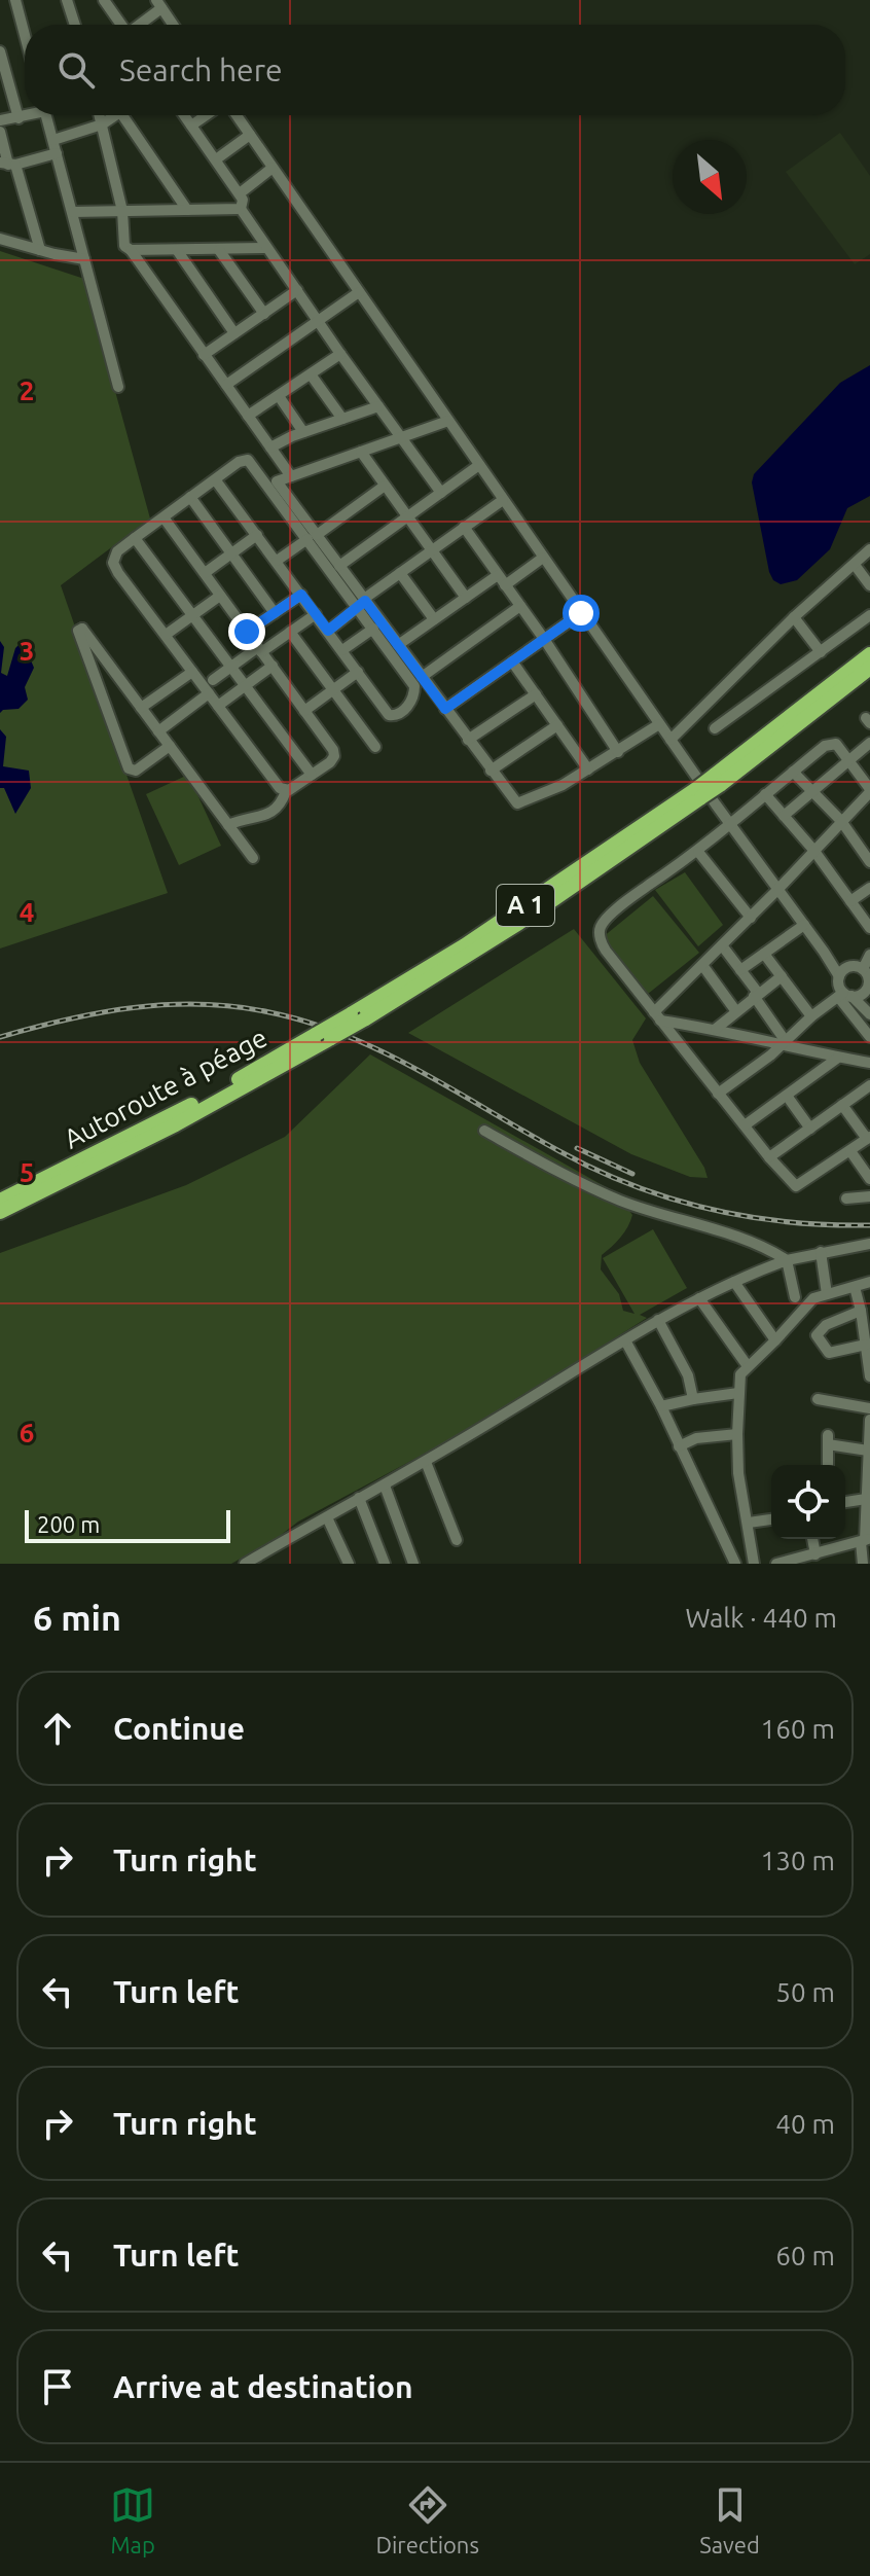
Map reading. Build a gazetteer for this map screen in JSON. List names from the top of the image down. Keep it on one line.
{"streets":{"highway":["A 1","Autoroute à péage"]},"crossings":[["A 1","Autoroute à péage"]],"scale_bar":"200 m","north":"bottom right","page":{"search":"Search here","scale":"200 m","heading":["6 min","Walk · 440 m"],"list":[["Continue","160 m"],["Turn right","130 m"],["Turn left","50 m"],["Turn right","40 m"],["Turn left","60 m"],"Arrive at destination"],"nav":["Map","Directions","Saved"]},"grid":{"rows":["2","3","4","5","6"]}}
